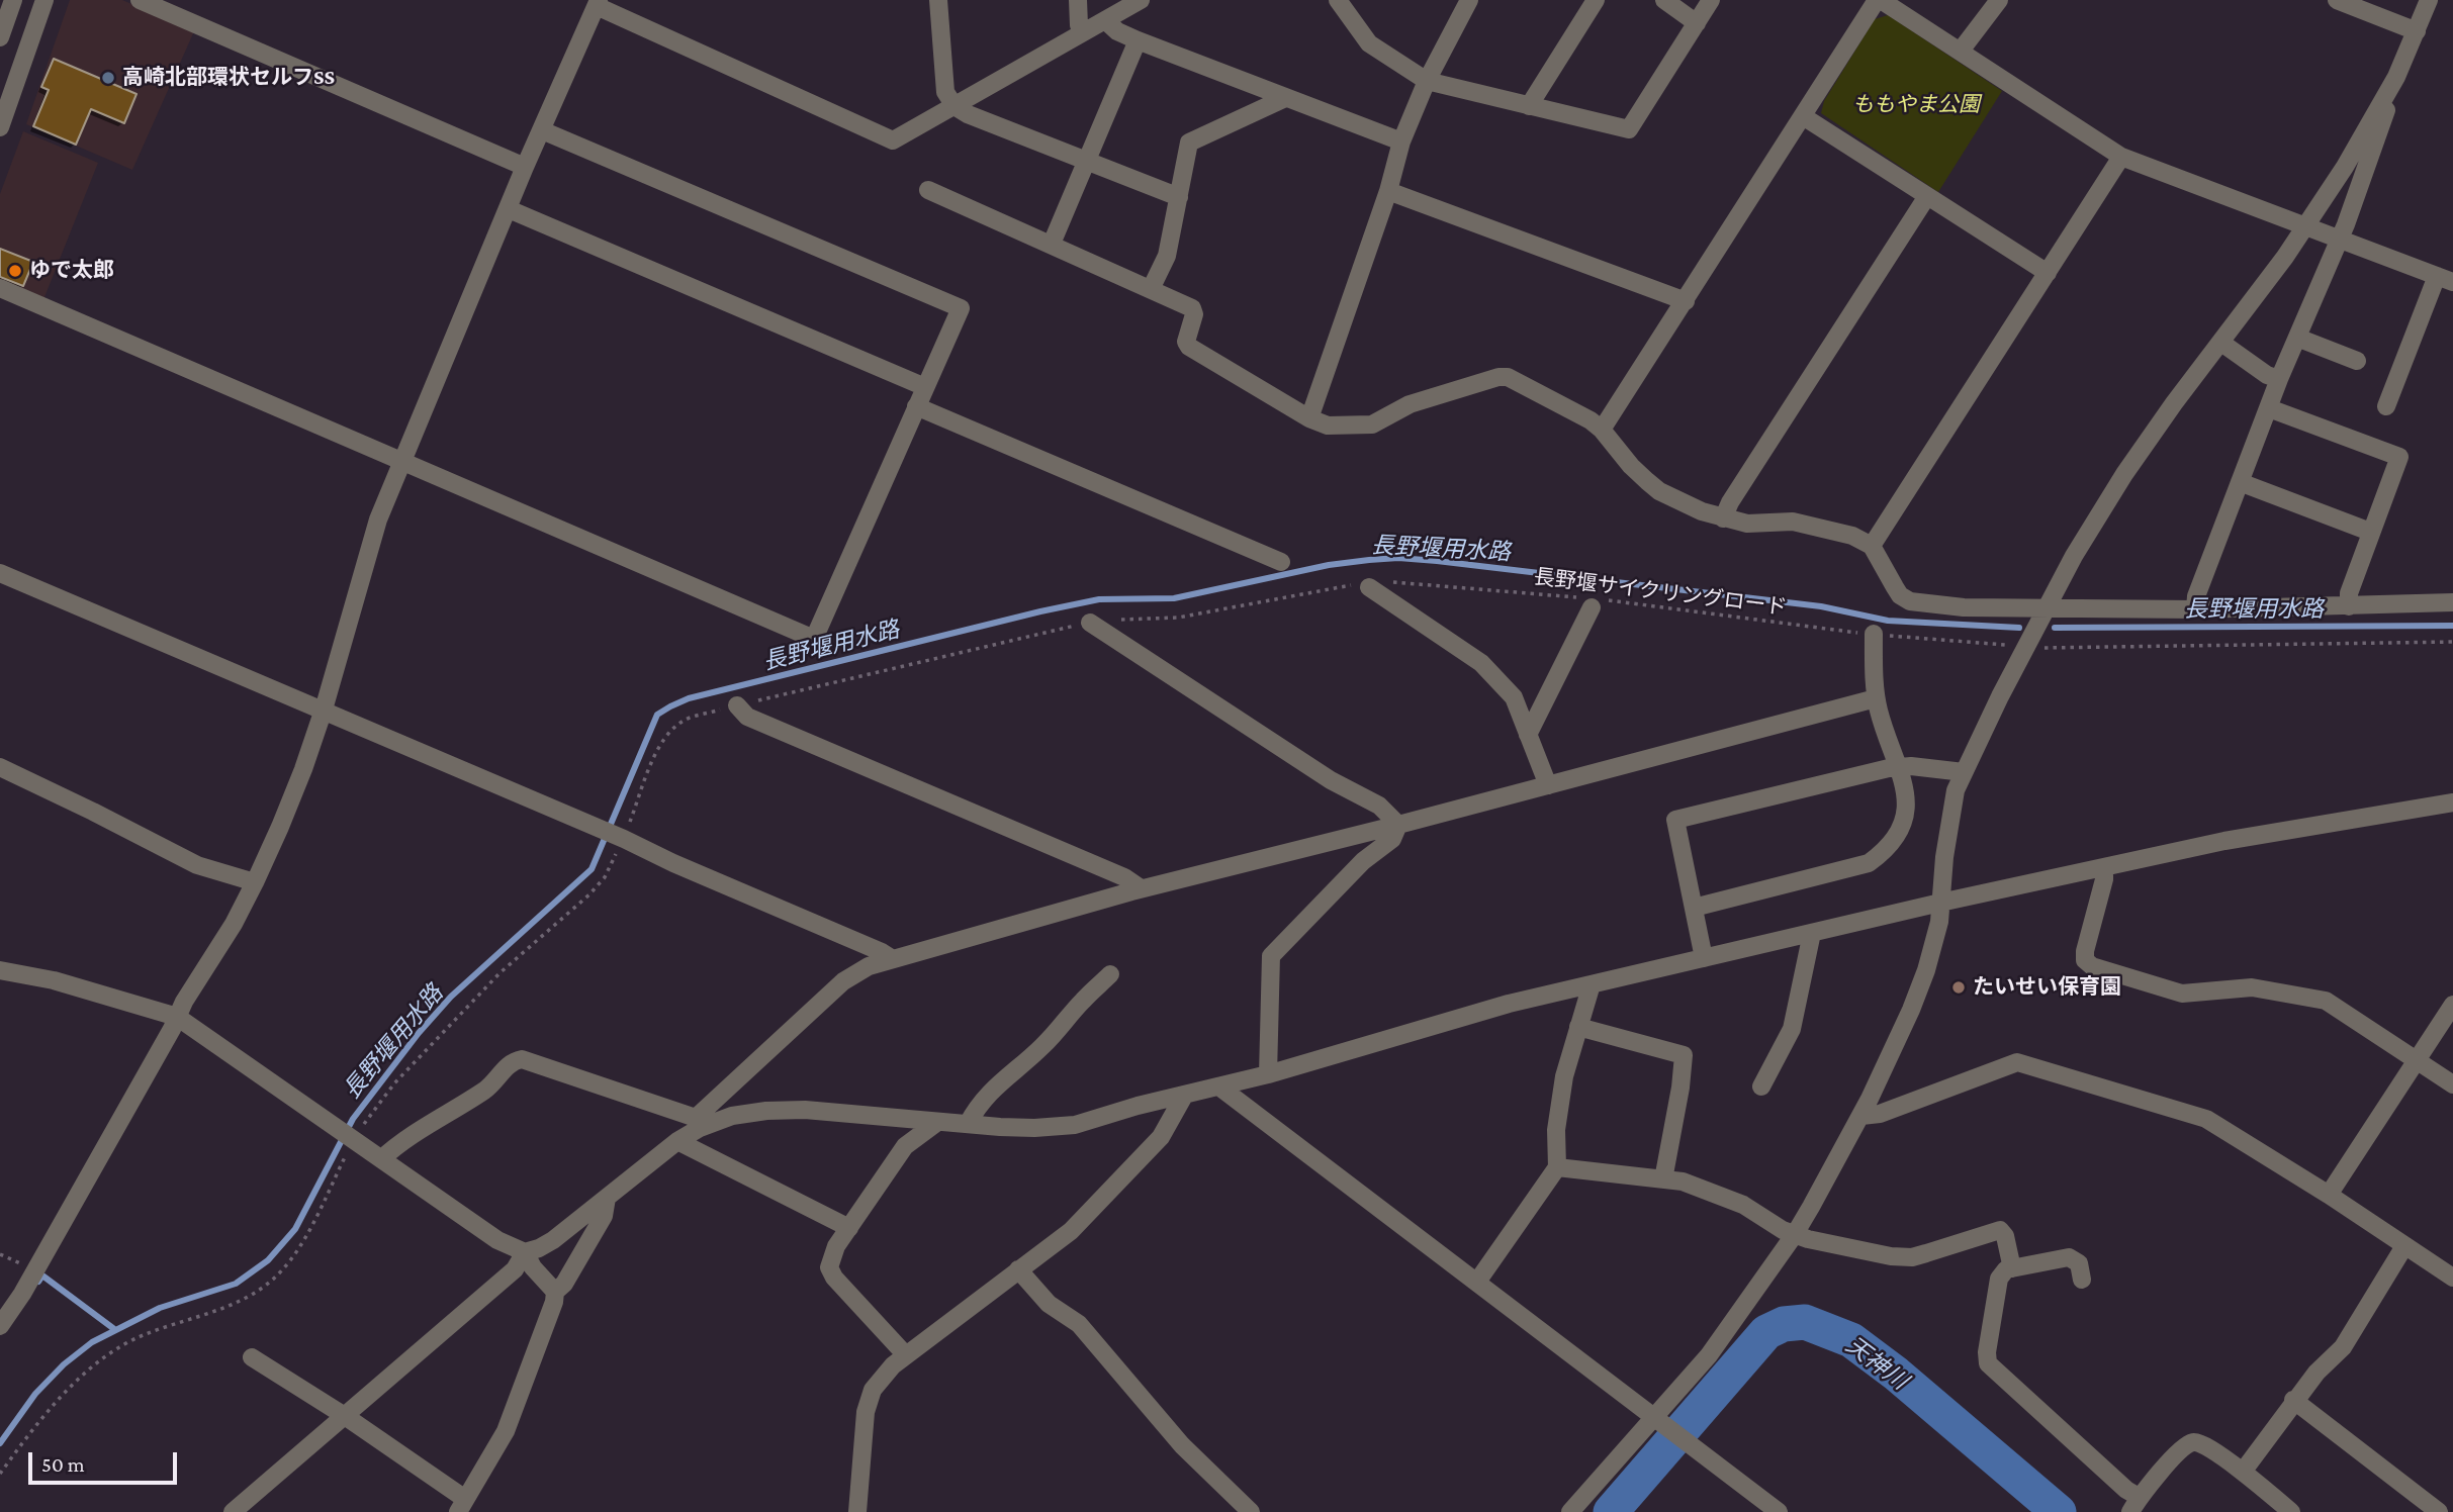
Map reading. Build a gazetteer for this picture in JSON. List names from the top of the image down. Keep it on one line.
{"streets":{"path":["長野堰サイクリングロード"]},"water":["長野堰用水路","天神川"],"parks":["ももやま公園"],"places":["高崎北部環状セルフSS","ゆで太郎","たいせい保育園"],"scale_bar":"50 m"}
